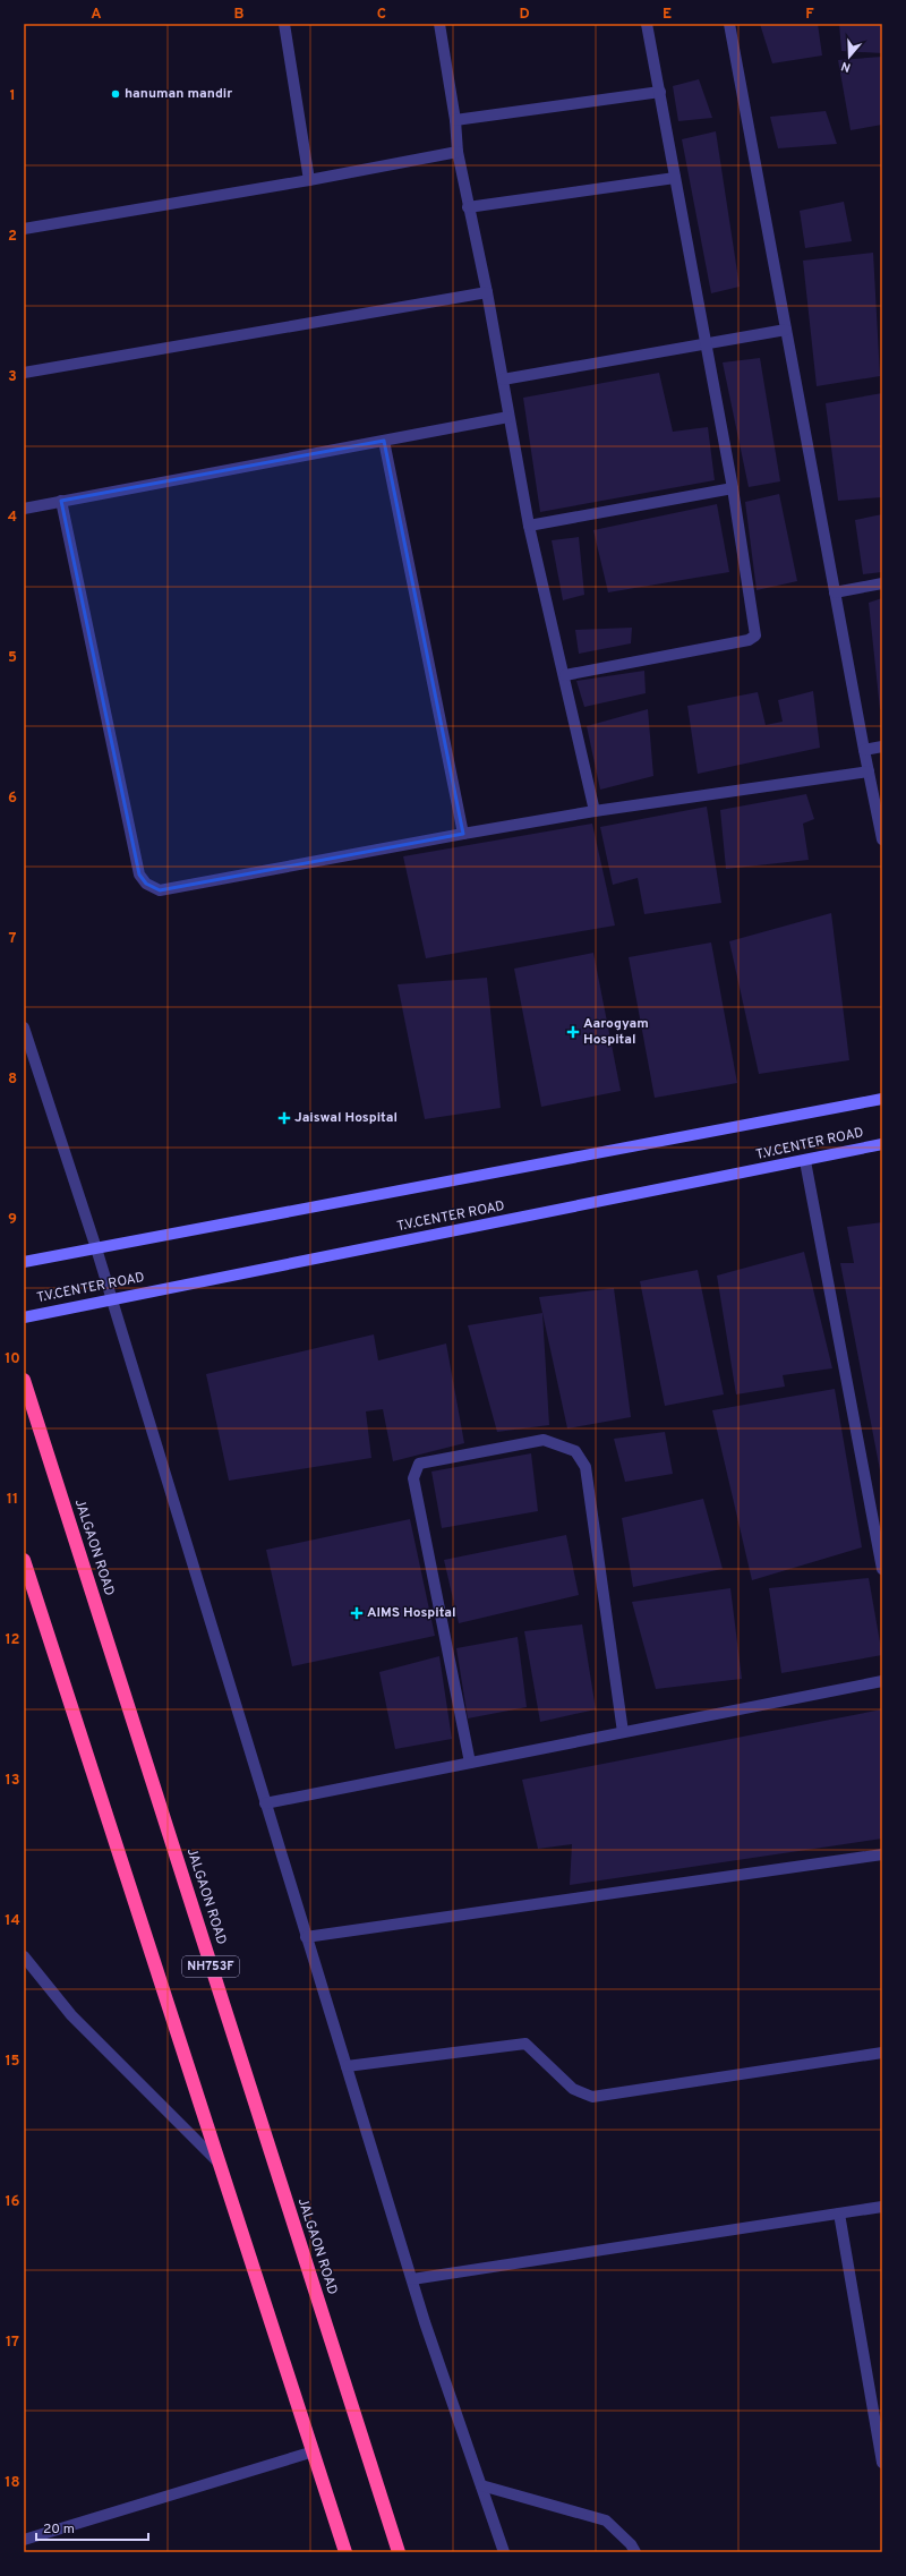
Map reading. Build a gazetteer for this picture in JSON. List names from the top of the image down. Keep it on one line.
{"streets":{"highway":["JALGAON ROAD","NH753F"],"street":["T.V.CENTER ROAD"]},"places":{"other":["hanuman mandir"],"health":["Aarogyam Hospital","Jaiswal Hospital","AIMS Hospital"]},"scale_bar":"20 m","north":"bottom","grid":{"columns":["A","B","C","D","E","F"],"rows":["1","2","3","4","5","6","7","8","9","10","11","12","13","14","15","16","17","18"]}}
